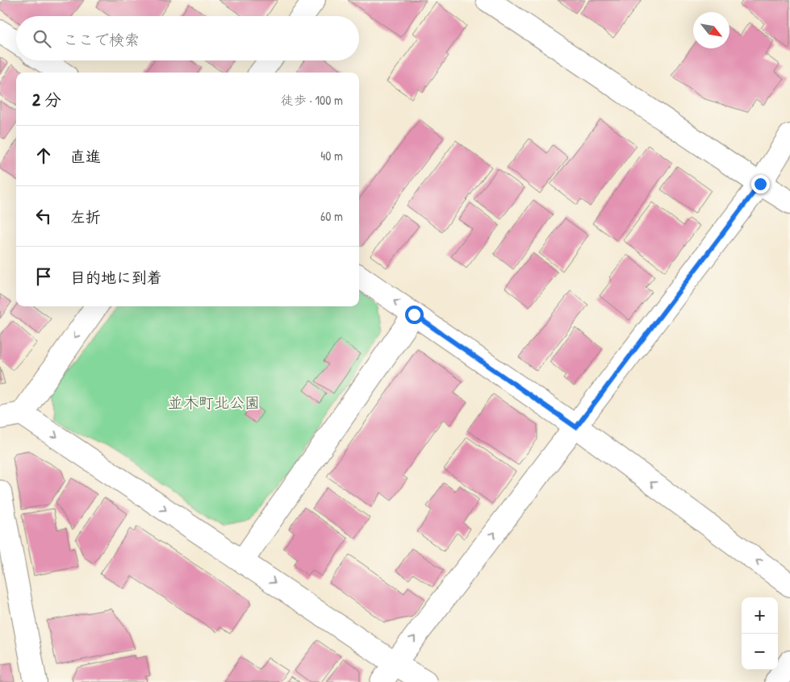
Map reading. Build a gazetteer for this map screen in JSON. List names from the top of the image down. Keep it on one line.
{"parks":["並木町北公園"],"north":"bottom right","page":{"search":"ここで検索","heading":["2 分","徒歩 · 100 m"],"list":[["直進","40 m"],["左折","60 m"],"目的地に到着"],"map_buttons":["+","−"]}}
